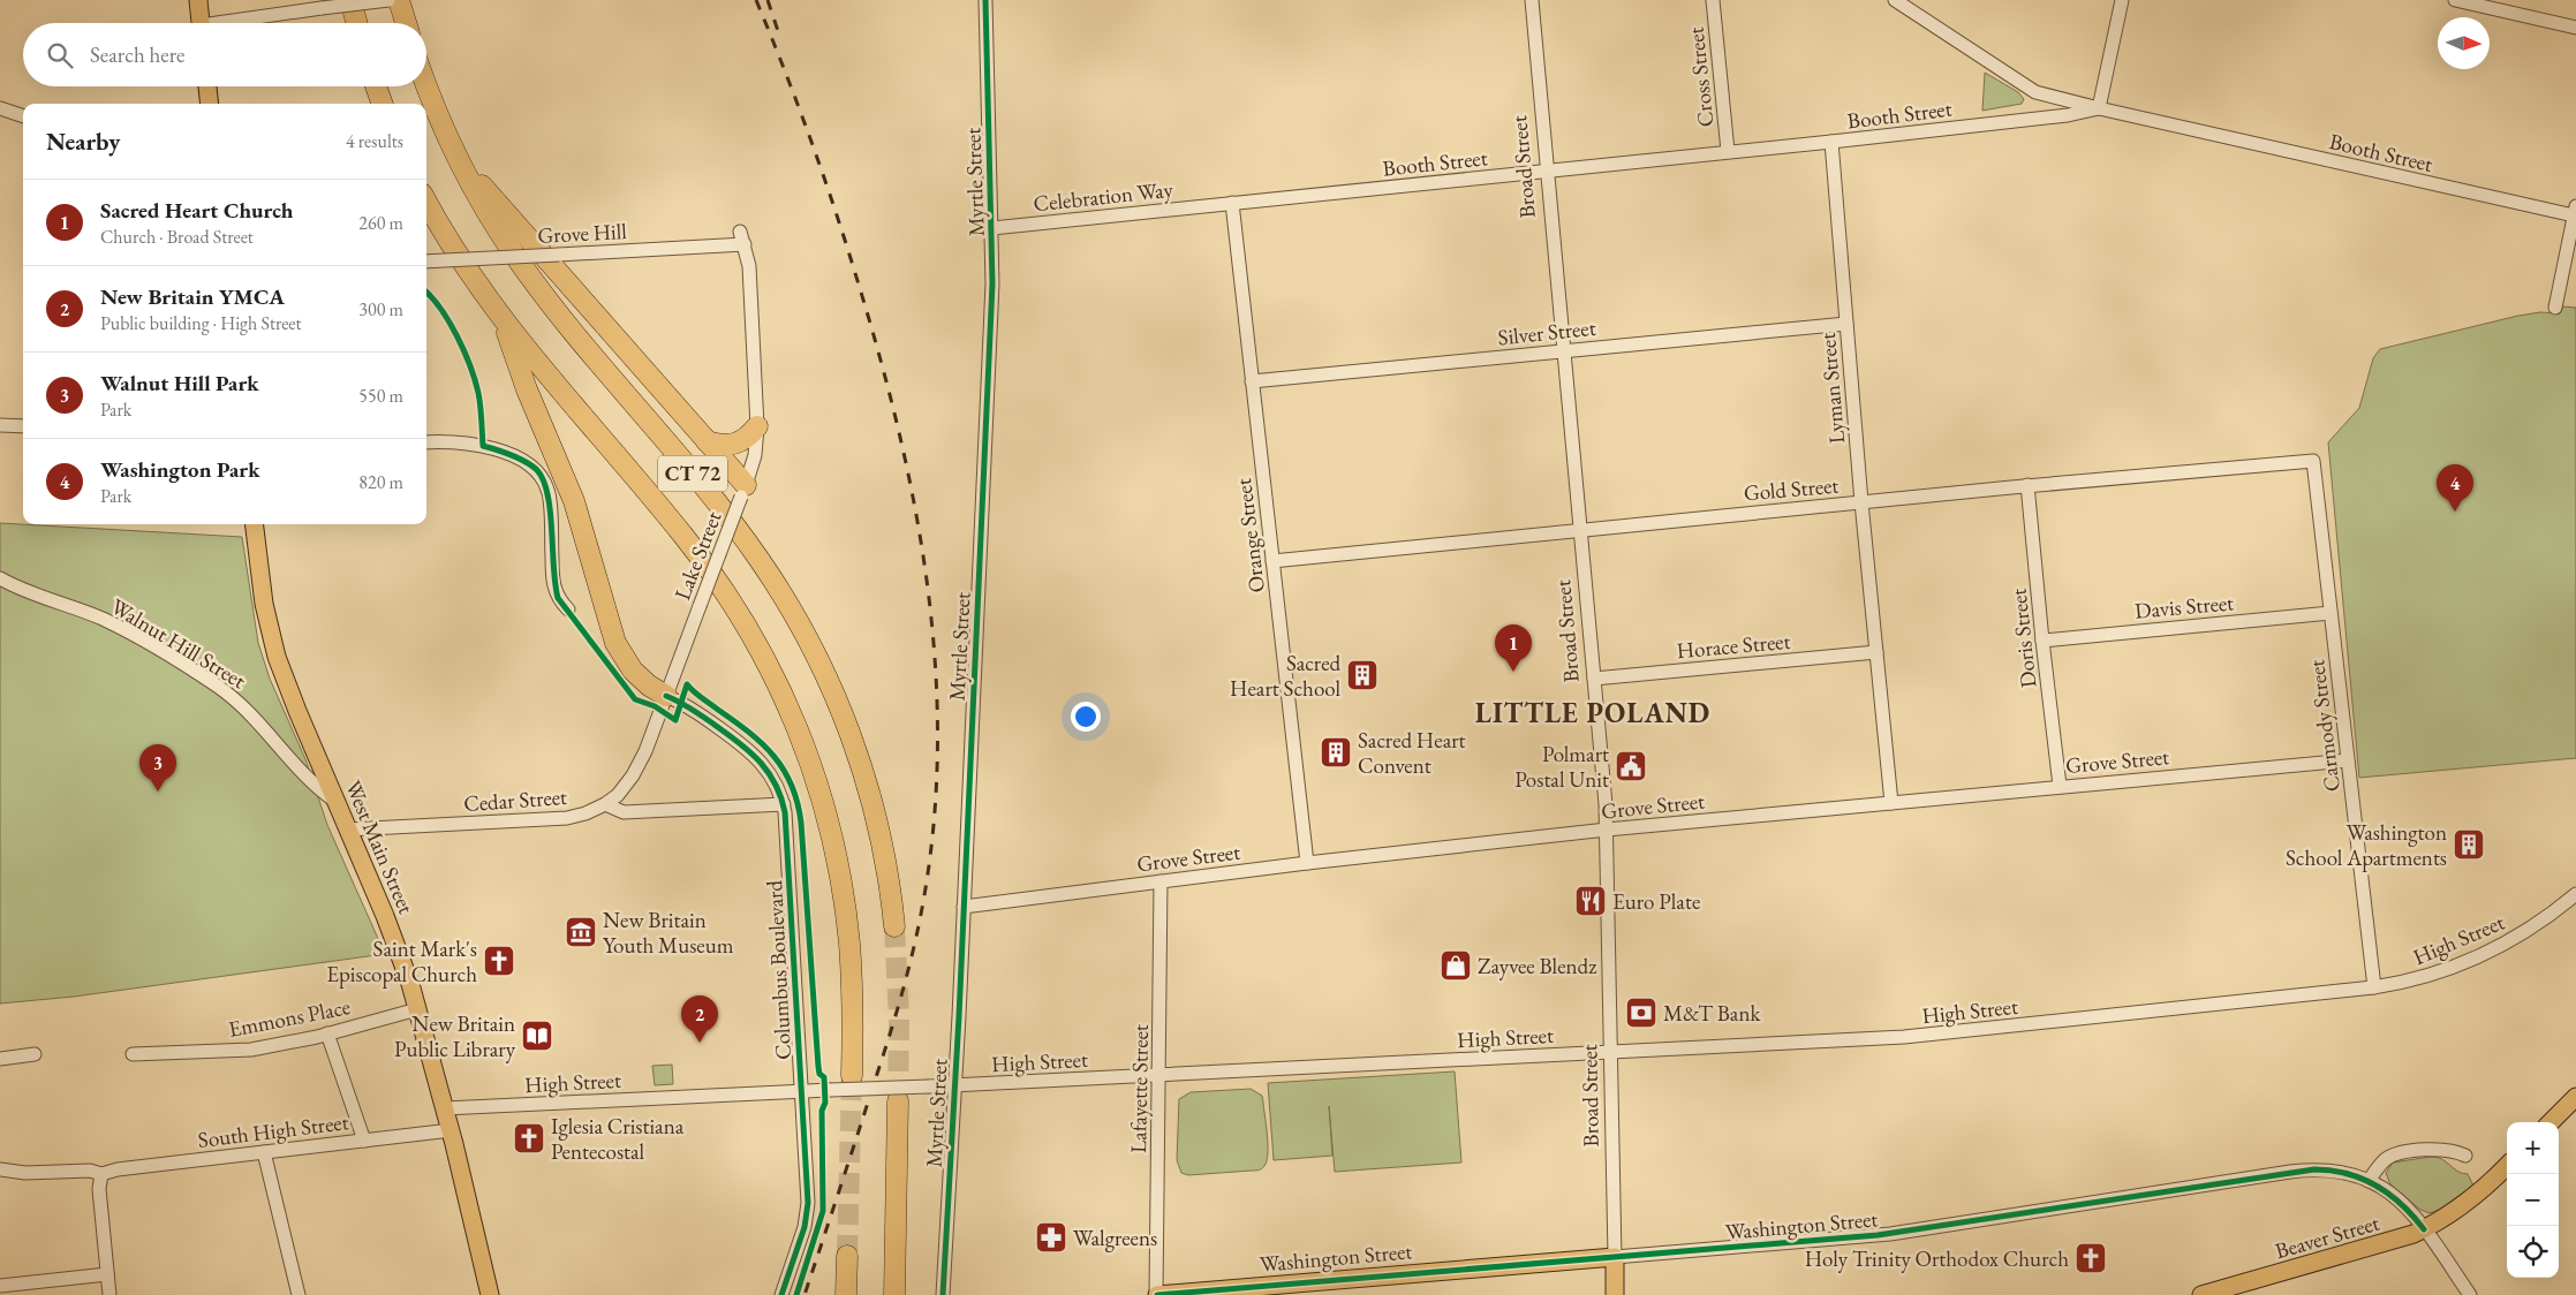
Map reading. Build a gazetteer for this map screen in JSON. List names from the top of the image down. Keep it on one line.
{"streets":{"highway":["CT 72"],"main road":["Broad Street","West Main Street","Washington Street","Beaver Street"],"street":["Cross Street","Booth Street","Myrtle Street","Celebration Way","Grove Hill","Silver Street","Lyman Street","Gold Street","Orange Street","Lake Street","Davis Street","Doris Street","Walnut Hill Street","Horace Street","Carmody Street","Grove Street","Cedar Street","High Street","Columbus Boulevard","Emmons Place","Lafayette Street","South High Street"]},"crossings":[["Cross Street","Booth Street"],["Booth Street","Broad Street"],["Booth Street","Celebration Way"],["Booth Street","Lyman Street"],["Booth Street","Orange Street"],["Broad Street","Silver Street"],["Broad Street","Gold Street"],["Broad Street","Horace Street"],["Broad Street","Grove Street"],["Broad Street","High Street"],["Broad Street","Washington Street"],["Myrtle Street","Celebration Way"],["Myrtle Street","Grove Street"],["Myrtle Street","High Street"],["Celebration Way","Orange Street"],["Grove Hill","Lake Street"],["Silver Street","Lyman Street"],["Silver Street","Orange Street"],["Lyman Street","Gold Street"],["Lyman Street","Horace Street"],["Lyman Street","Grove Street"],["Gold Street","Orange Street"],["Gold Street","Doris Street"],["Gold Street","Carmody Street"],["Orange Street","Grove Street"],["Lake Street","Cedar Street"],["Lake Street","Columbus Boulevard"],["Davis Street","Doris Street"],["Davis Street","Carmody Street"],["Doris Street","Grove Street"],["Walnut Hill Street","West Main Street"],["Carmody Street","Grove Street"],["Carmody Street","High Street"],["Grove Street","Lafayette Street"],["Cedar Street","West Main Street"],["West Main Street","High Street"],["West Main Street","Emmons Place"],["West Main Street","South High Street"],["High Street","Columbus Boulevard"],["High Street","Lafayette Street"],["Lafayette Street","Washington Street"],["Washington Street","Beaver Street"]],"districts":["LITTLE POLAND"],"places":{"building":["Sacred Heart School","Sacred Heart Convent","Washington School Apartments"],"public building":["Polmart Postal Unit"],"restaurant":["Euro Plate"],"museum":["New Britain Youth Museum"],"church":["Saint Mark's Episcopal Church","Iglesia Cristiana Pentecostal","Holy Trinity Orthodox Church"],"shop":["Zayvee Blendz"],"bank":["M&T Bank"],"library":["New Britain Public Library"],"pharmacy":["Walgreens"]},"north":"right","page":{"search":"Search here","heading":["Nearby","4 results"],"list":[{"mark":"1","name":"Sacred Heart Church","note":"Church · Broad Street","value":"260 m"},{"mark":"2","name":"New Britain YMCA","note":"Public building · High Street","value":"300 m"},{"mark":"3","name":"Walnut Hill Park","note":"Park","value":"550 m"},{"mark":"4","name":"Washington Park","note":"Park","value":"820 m"}],"pins":["4","1","3","2"],"map_buttons":["+","−"]}}
